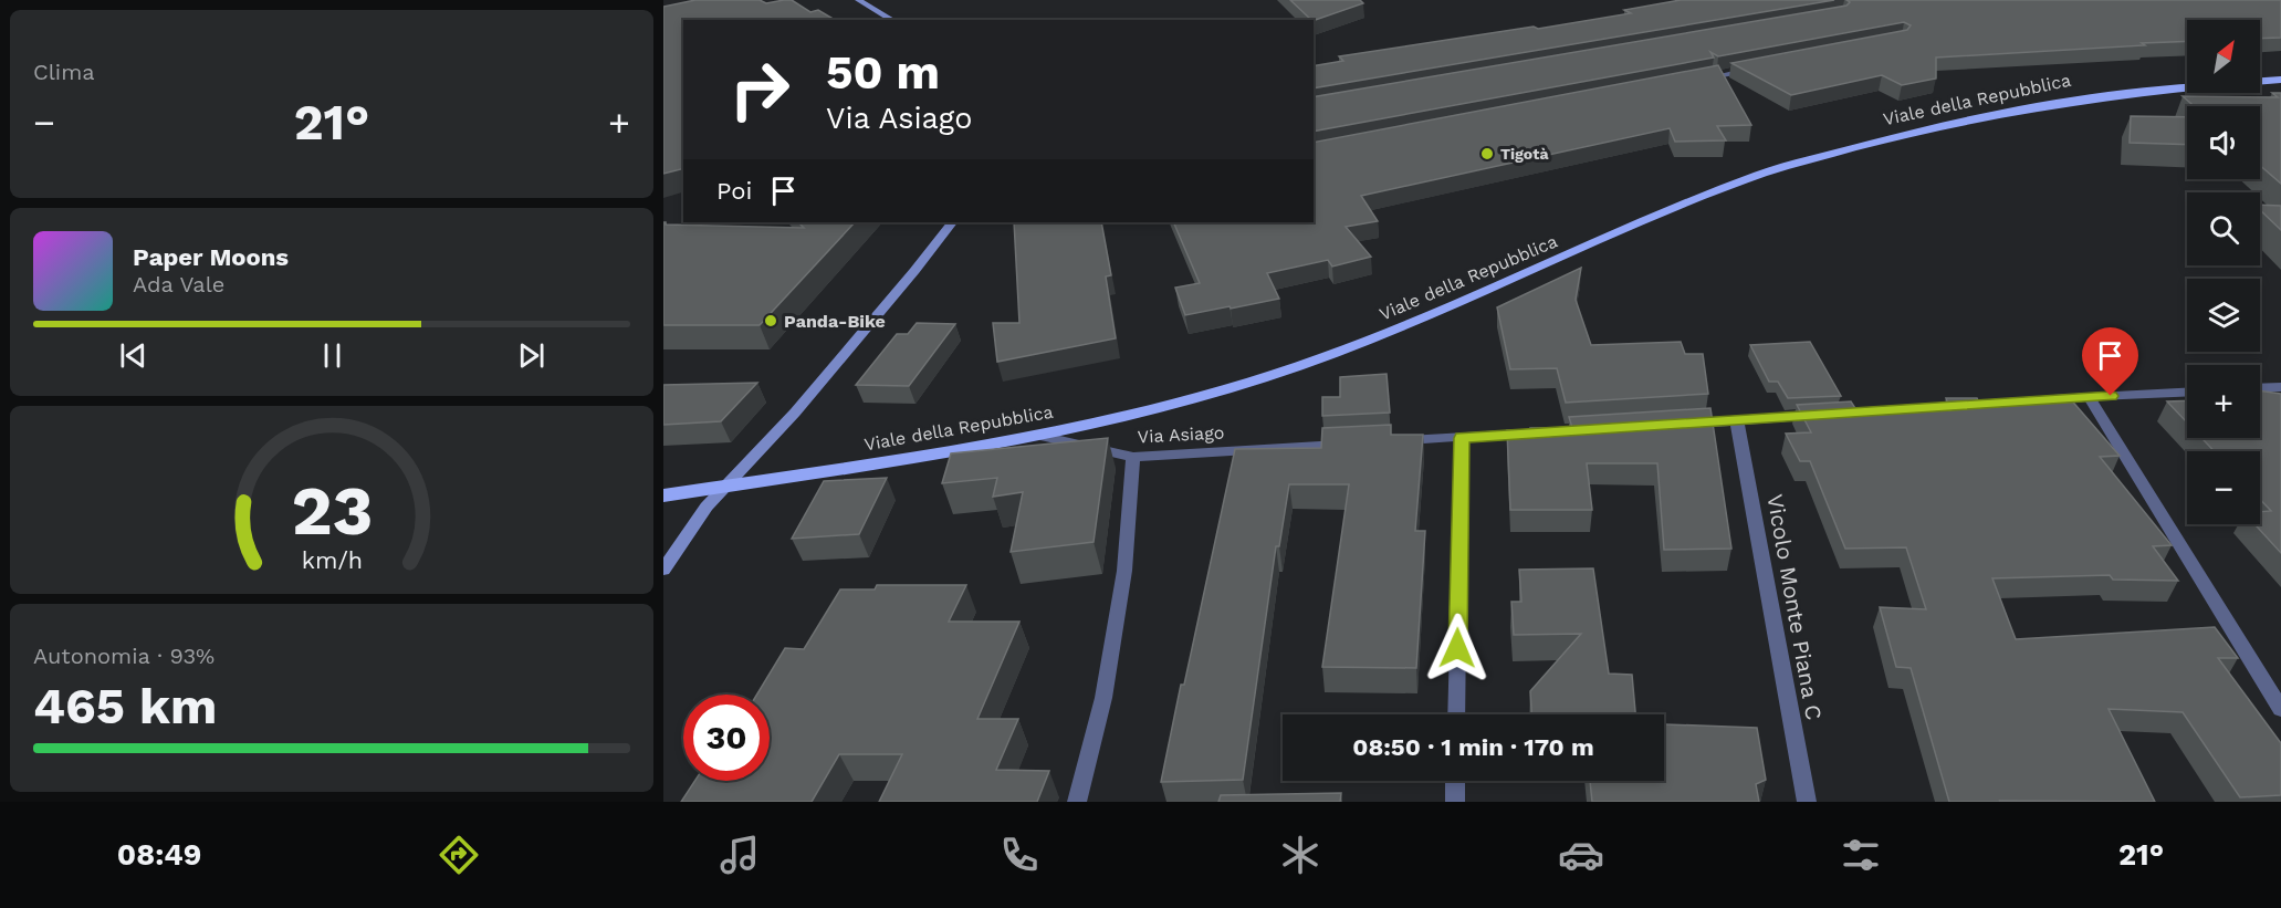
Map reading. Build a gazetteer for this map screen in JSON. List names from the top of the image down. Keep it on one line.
{"streets":{"main road":["Viale della Repubblica"],"street":["Via Asiago","Vicolo Monte Piana C"]},"crossings":[["Viale della Repubblica","Via Asiago"]],"places":["Tigotà","Panda-Bike"],"north":"top right","page":{"tile":["Clima",["Autonomia · 93%","465 km"]],"map_buttons":["+","−"],"turn":["50 m","Via Asiago"],"heat":["−","21°","+"],"then":"Poi","song":["Paper Moons","Ada Vale"],"limit":"30","trip":"08:50 · 1 min · 170 m","tabs":["08:49","21°"],"gauge":["23","km/h"]}}
